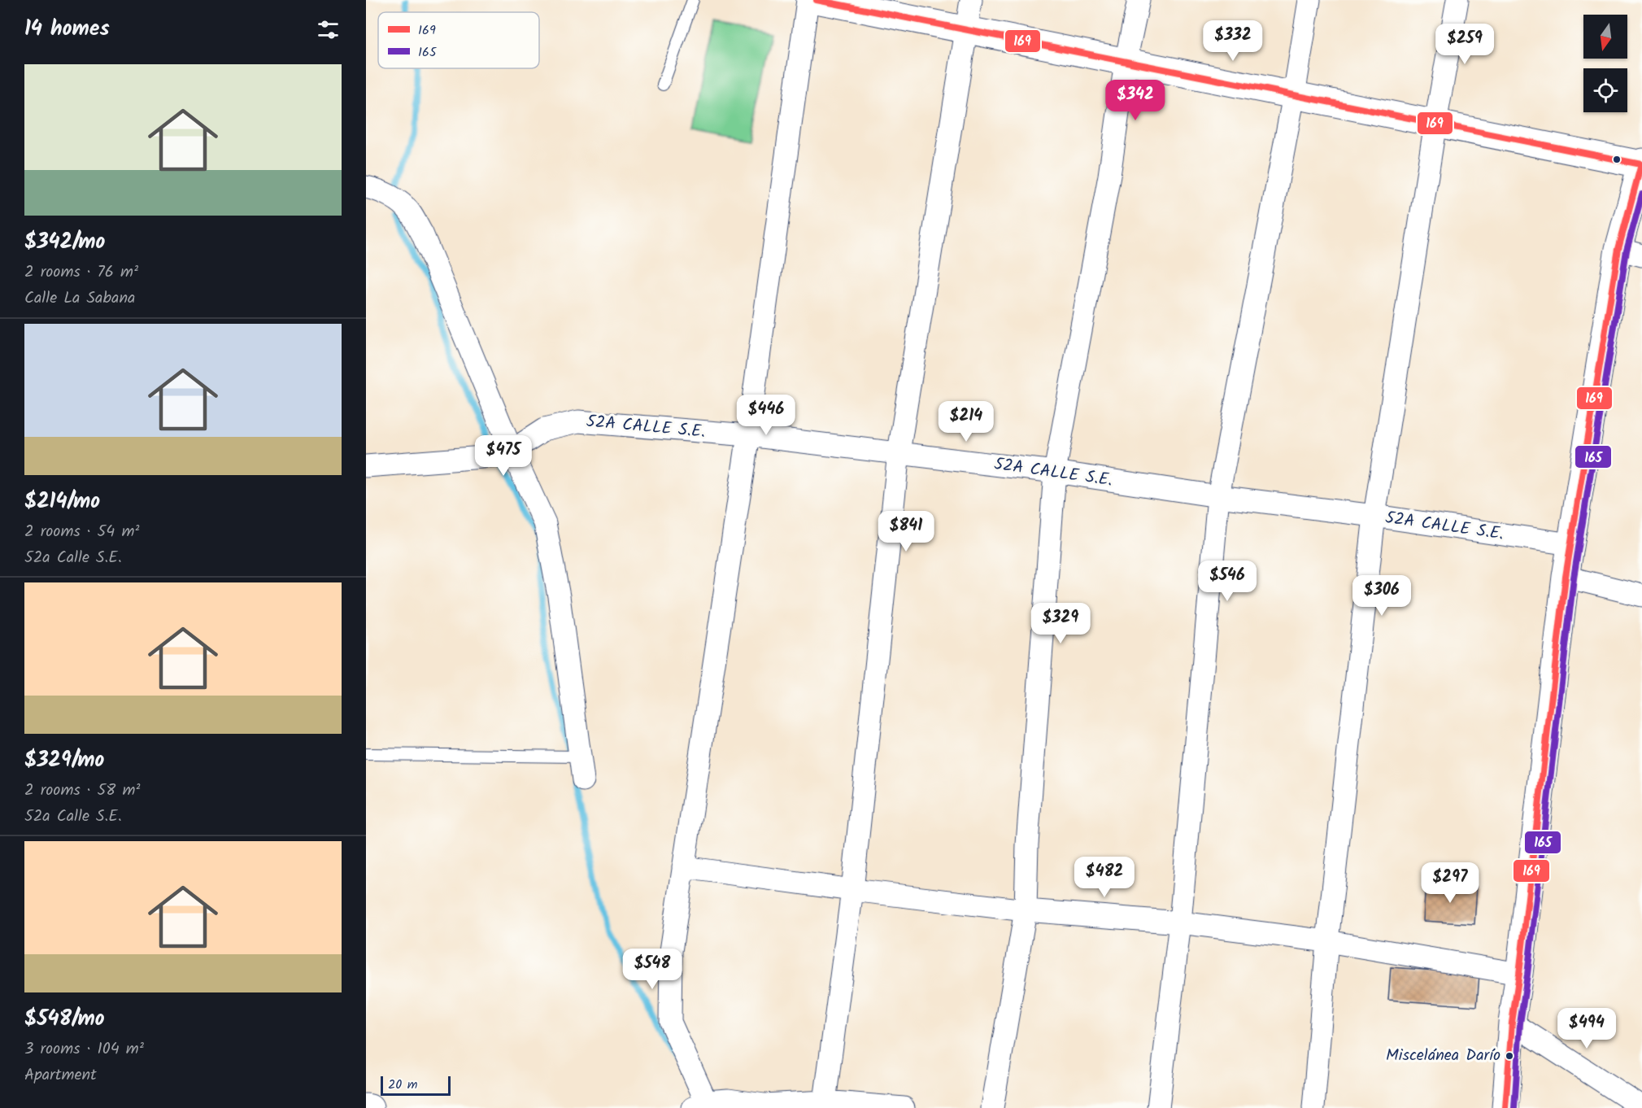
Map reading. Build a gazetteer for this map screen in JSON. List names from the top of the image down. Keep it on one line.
{"streets":{"street":["52A CALLE S.E."]},"places":["Miscelánea Darío"],"lines":["transit line 169","transit line 165"],"legend":["169","165"],"scale_bar":"20 m","north":"bottom","page":{"heading":"14 homes","price":["$332","$259","$342","$446","$214","$475","$841","$546","$306","$329","$482","$297","$548","$494"],"list":[{"name":"$342/mo","note":"2 rooms · 76 m² · Calle La Sabana"},{"name":"$214/mo","note":"2 rooms · 54 m² · 52a Calle S.E."},{"name":"$329/mo","note":"2 rooms · 58 m² · 52a Calle S.E."},{"name":"$548/mo","note":"3 rooms · 104 m² · Apartment"}],"scale":"20 m"}}
